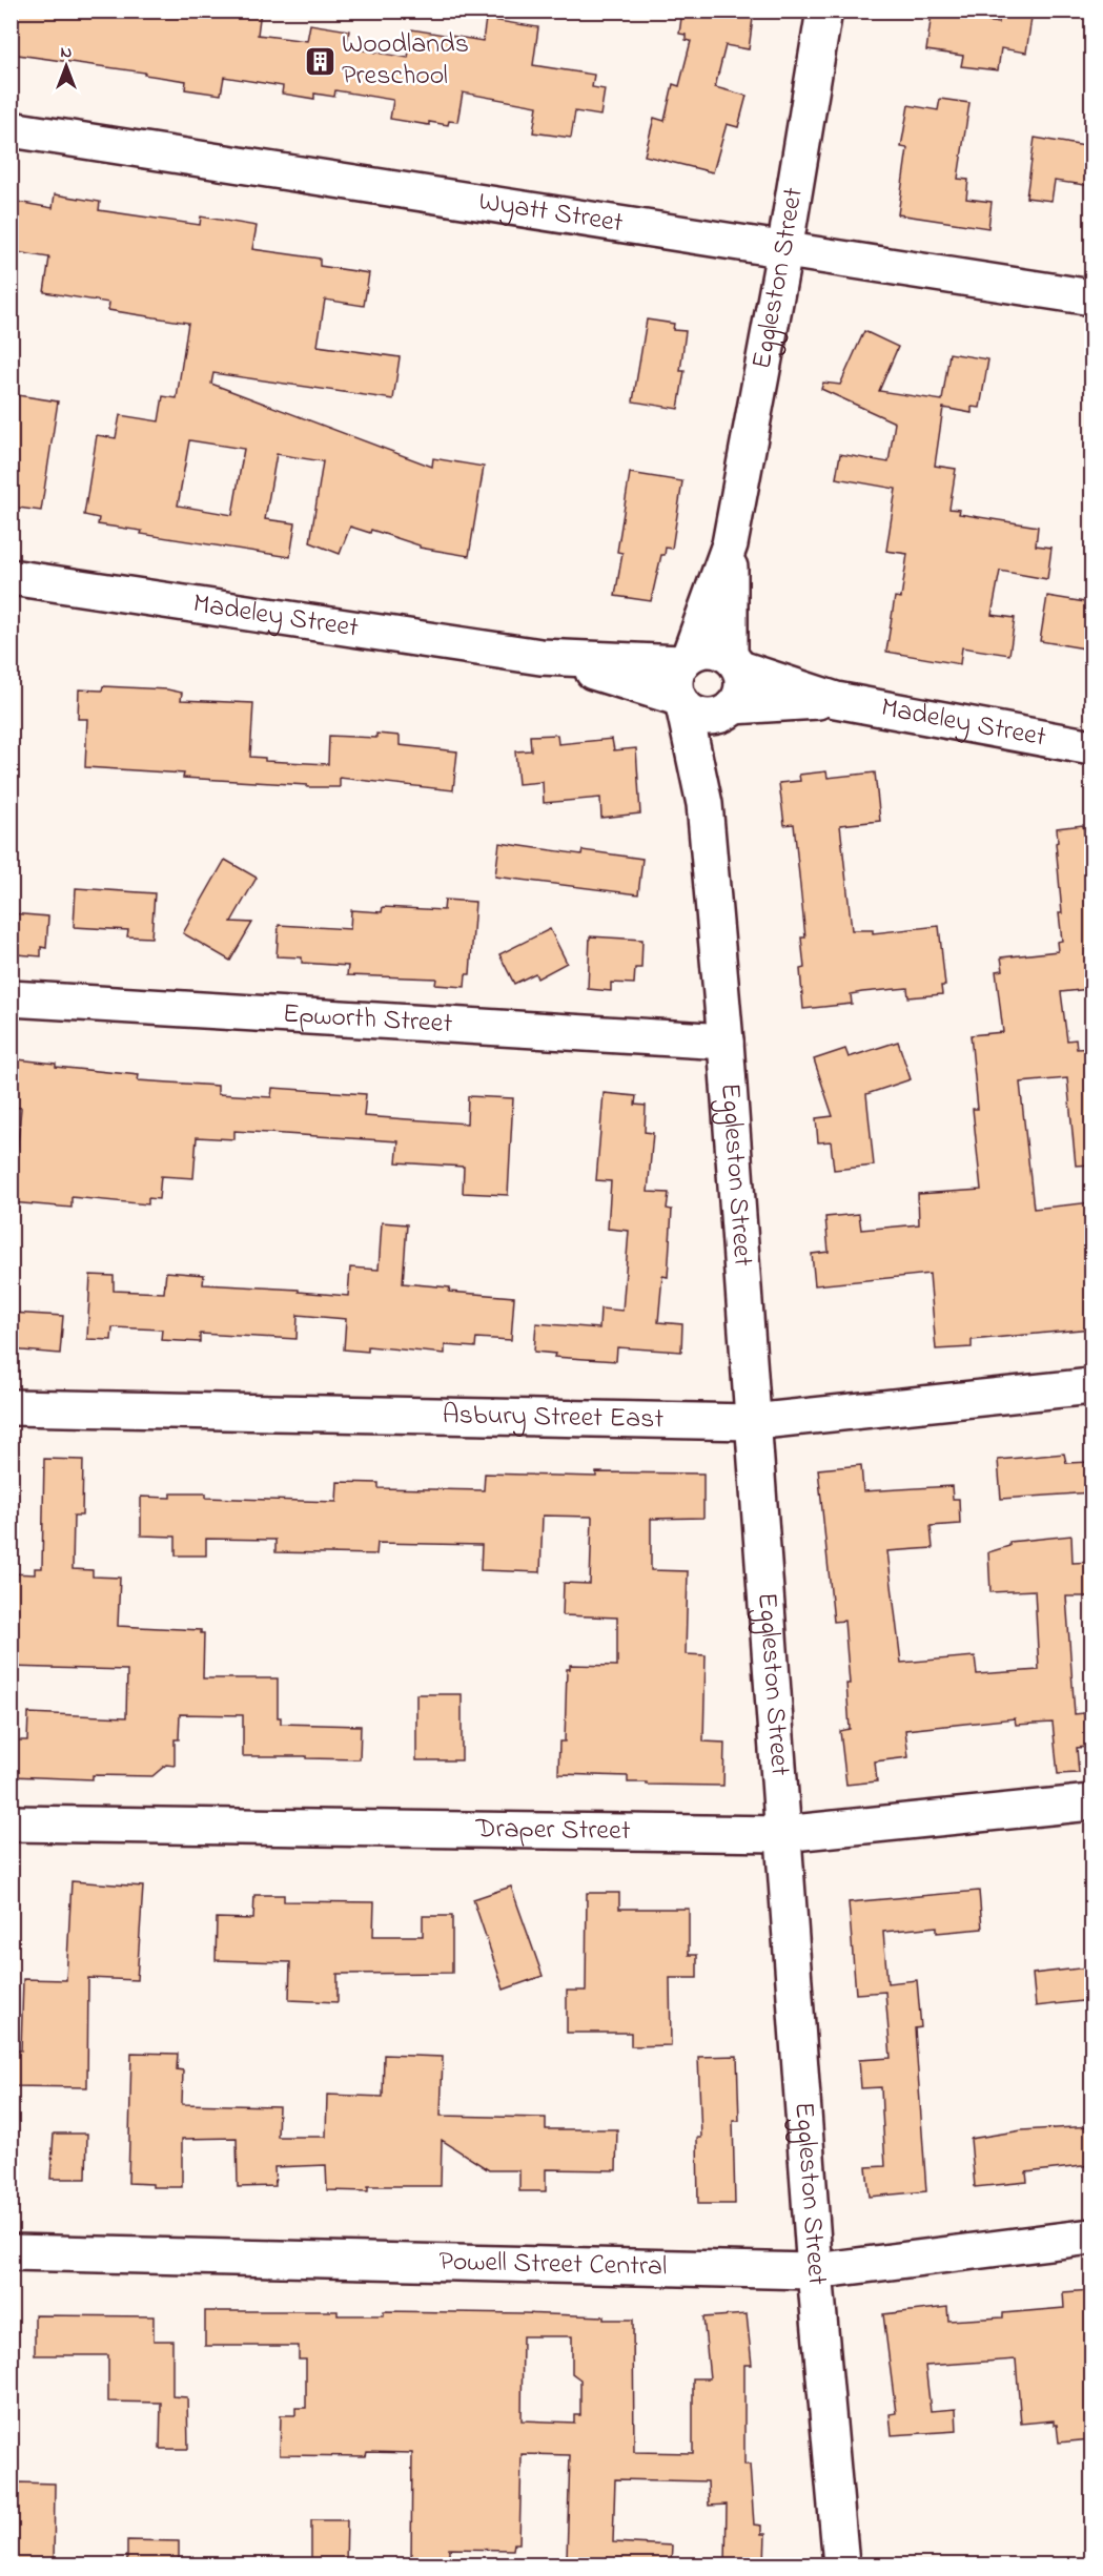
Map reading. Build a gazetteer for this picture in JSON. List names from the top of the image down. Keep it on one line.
{"streets":{"street":["Wyatt Street","Eggleston Street","Madeley Street","Epworth Street","Asbury Street East","Draper Street","Powell Street Central"]},"crossings":[["Wyatt Street","Eggleston Street"],["Eggleston Street","Madeley Street"],["Eggleston Street","Epworth Street"],["Eggleston Street","Asbury Street East"],["Eggleston Street","Draper Street"],["Eggleston Street","Powell Street Central"]],"places":{"building":["Woodlands Preschool"]},"north":"top"}
